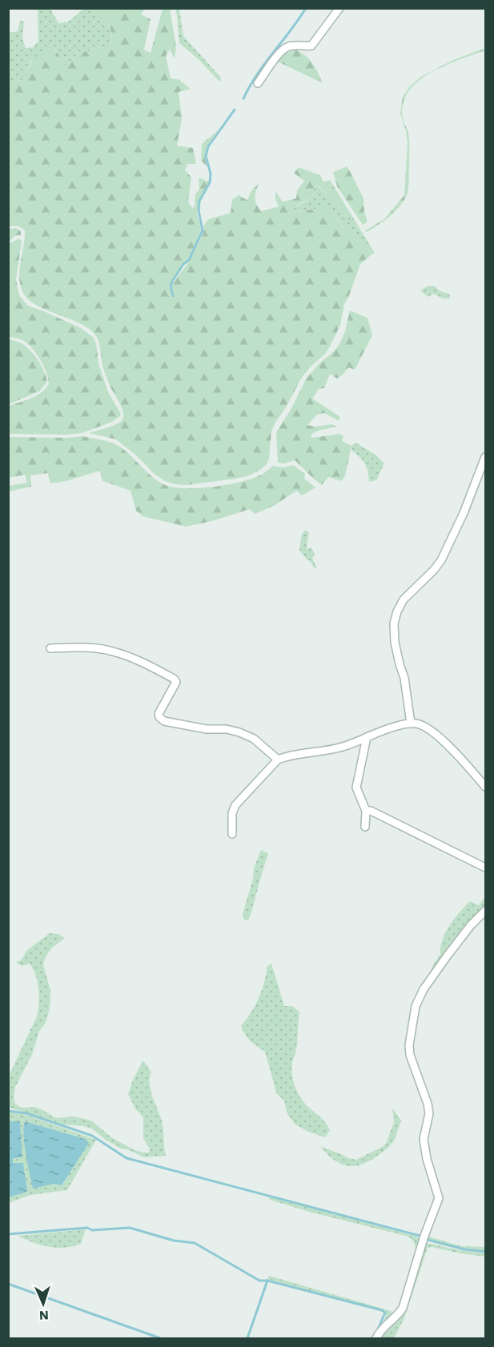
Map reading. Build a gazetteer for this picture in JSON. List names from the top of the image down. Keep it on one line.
{"north":"bottom"}
